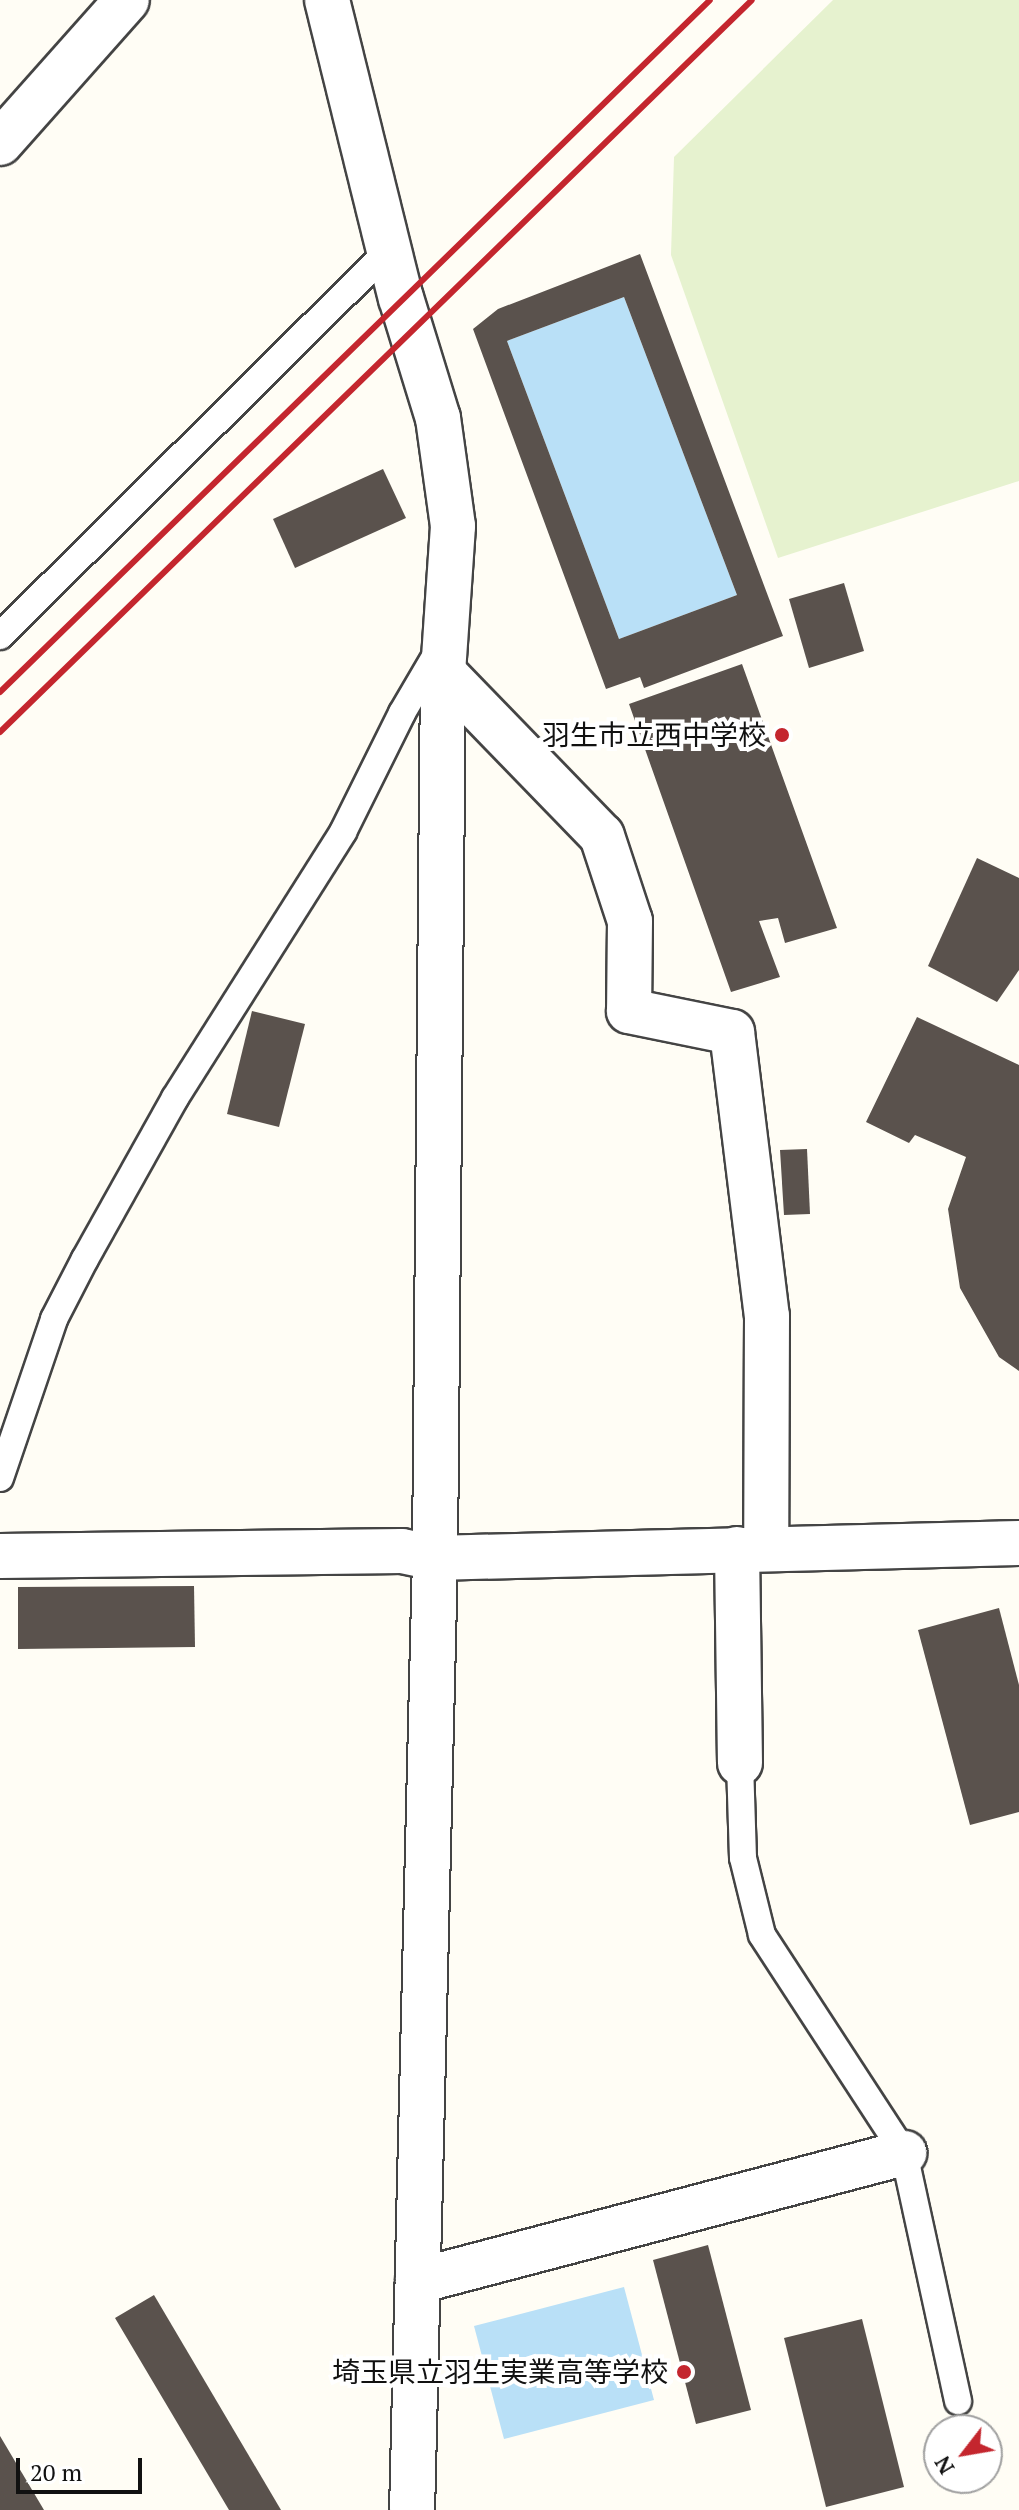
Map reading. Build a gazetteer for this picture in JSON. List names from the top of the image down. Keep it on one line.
{"places":["羽生市立西中学校","埼玉県立羽生実業高等学校"],"scale_bar":"20 m","north":"bottom left"}
